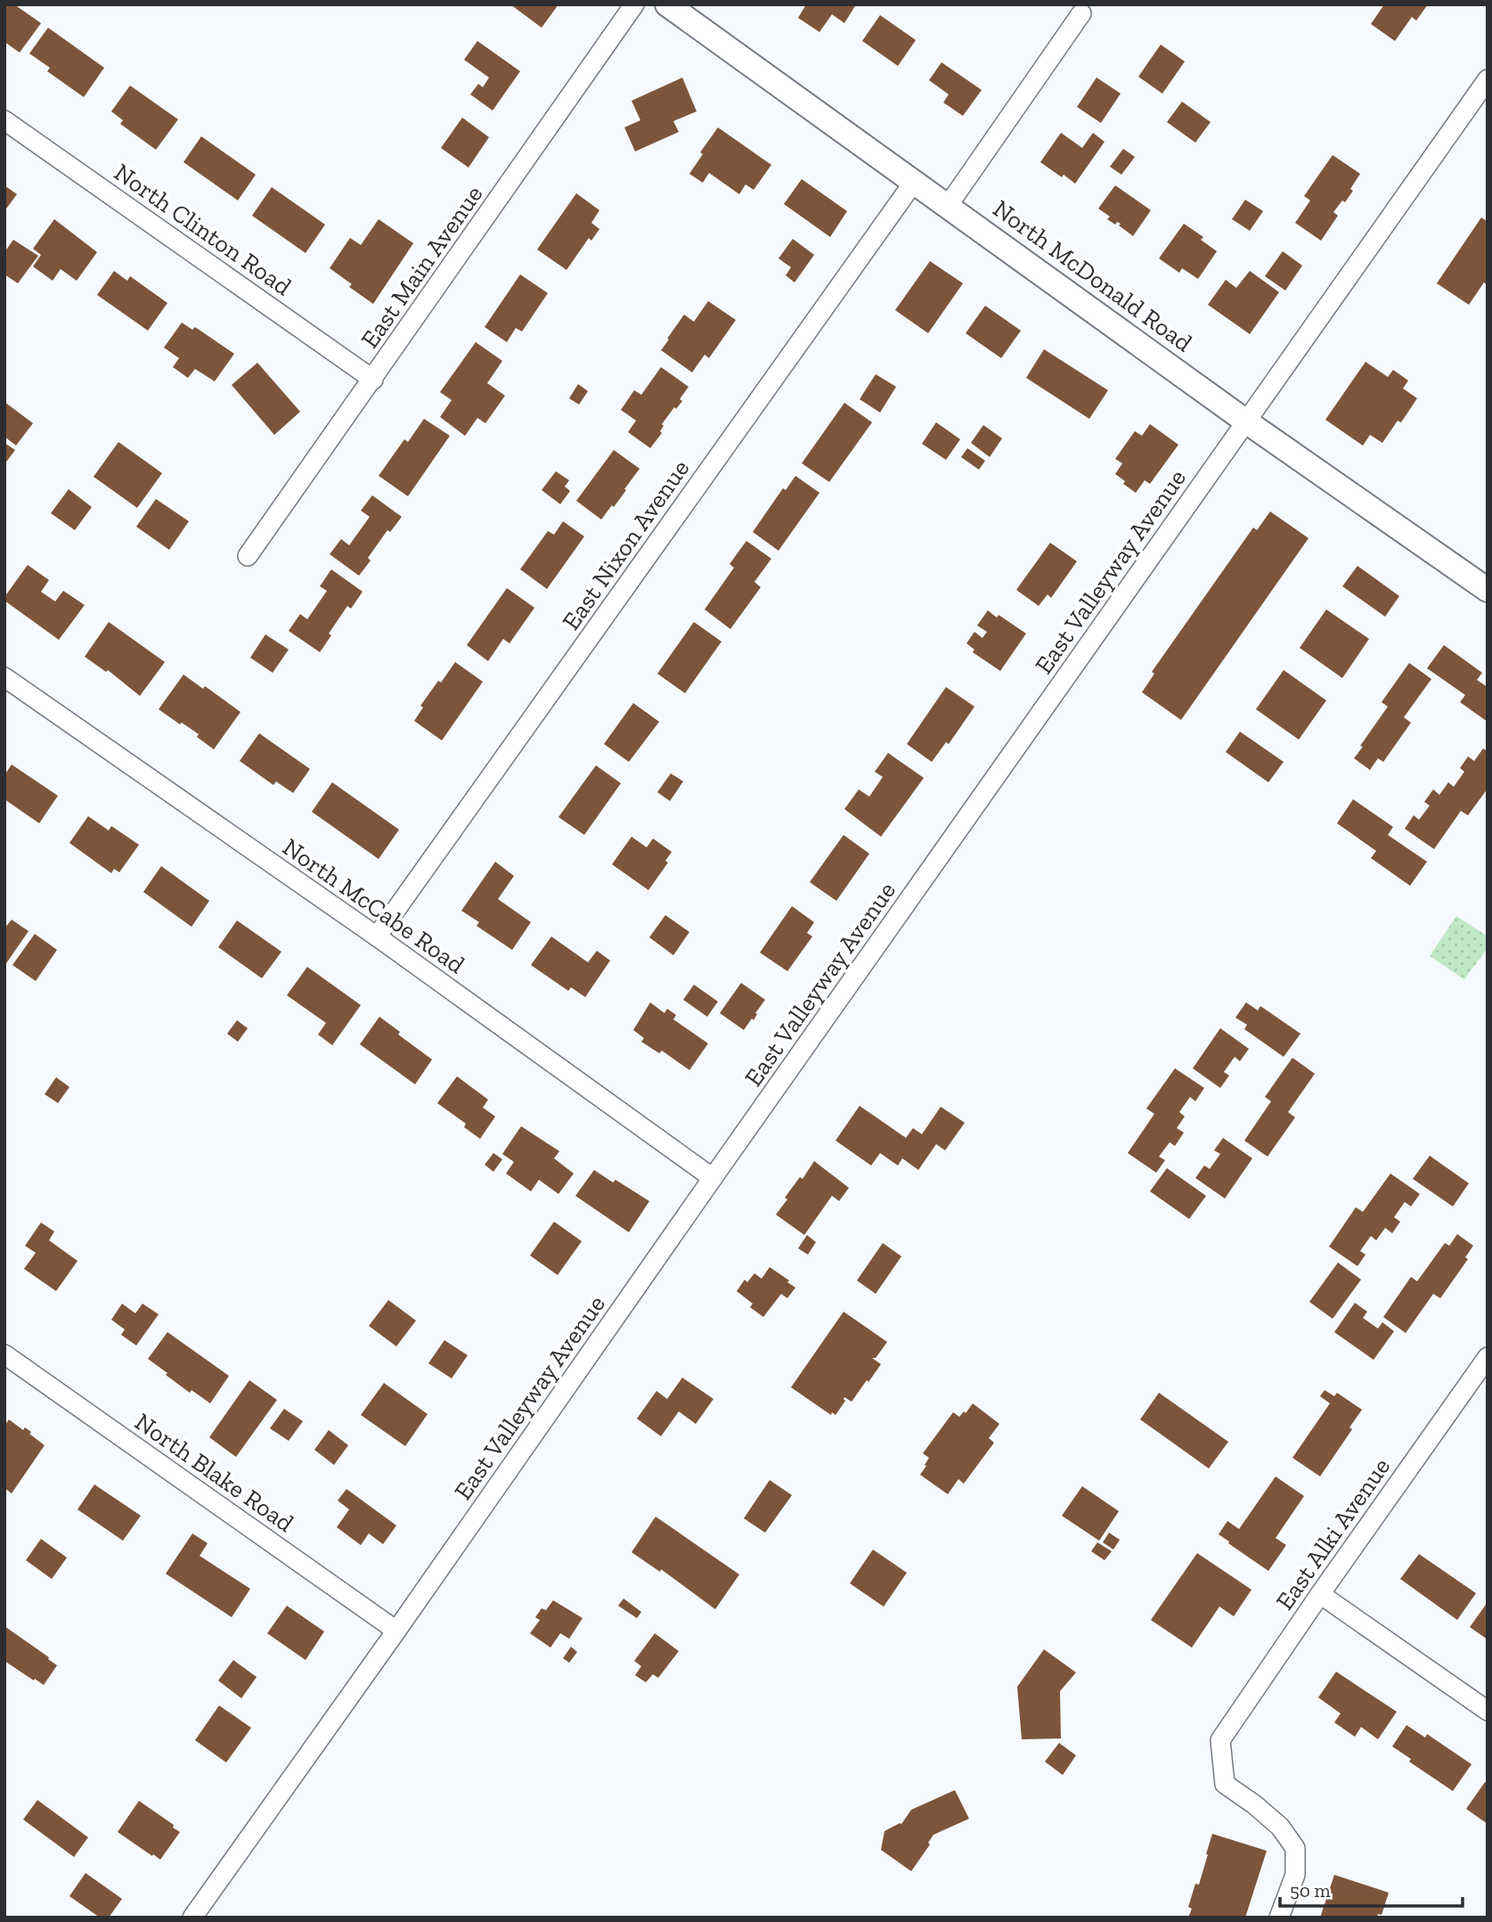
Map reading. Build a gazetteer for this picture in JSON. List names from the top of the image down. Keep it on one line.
{"streets":{"street":["North Clinton Road","East Main Avenue","North McDonald Road","East Nixon Avenue","East Valleyway Avenue","North McCabe Road","North Blake Road","East Alki Avenue"]},"crossings":[["North Clinton Road","East Main Avenue"],["North McDonald Road","East Nixon Avenue"],["North McDonald Road","East Valleyway Avenue"],["East Nixon Avenue","North McCabe Road"],["East Valleyway Avenue","North McCabe Road"],["East Valleyway Avenue","North Blake Road"]],"scale_bar":"50 m"}
